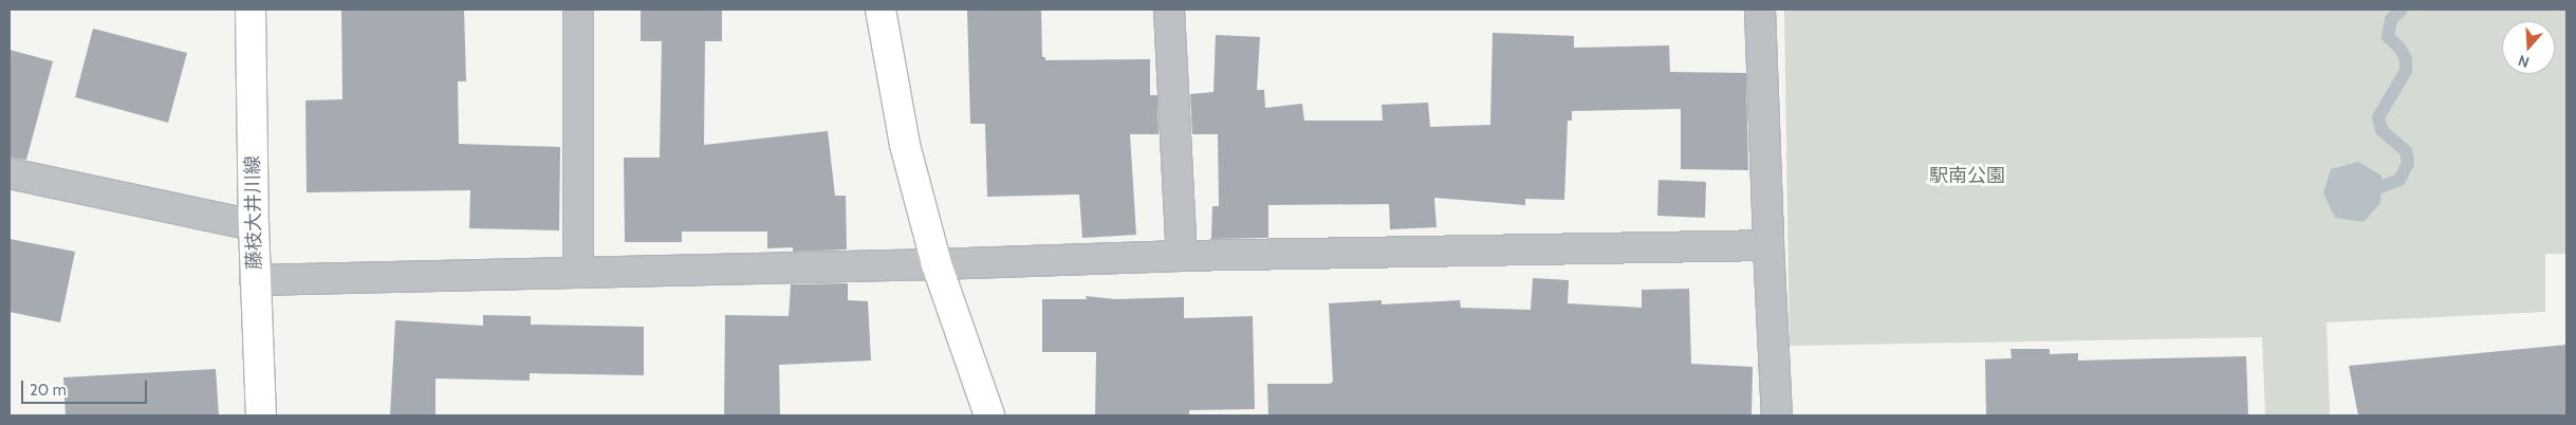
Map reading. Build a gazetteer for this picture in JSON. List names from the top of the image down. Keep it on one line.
{"streets":{"street":["藤枝大井川線"]},"parks":["駅南公園"],"scale_bar":"20 m","north":"bottom"}
